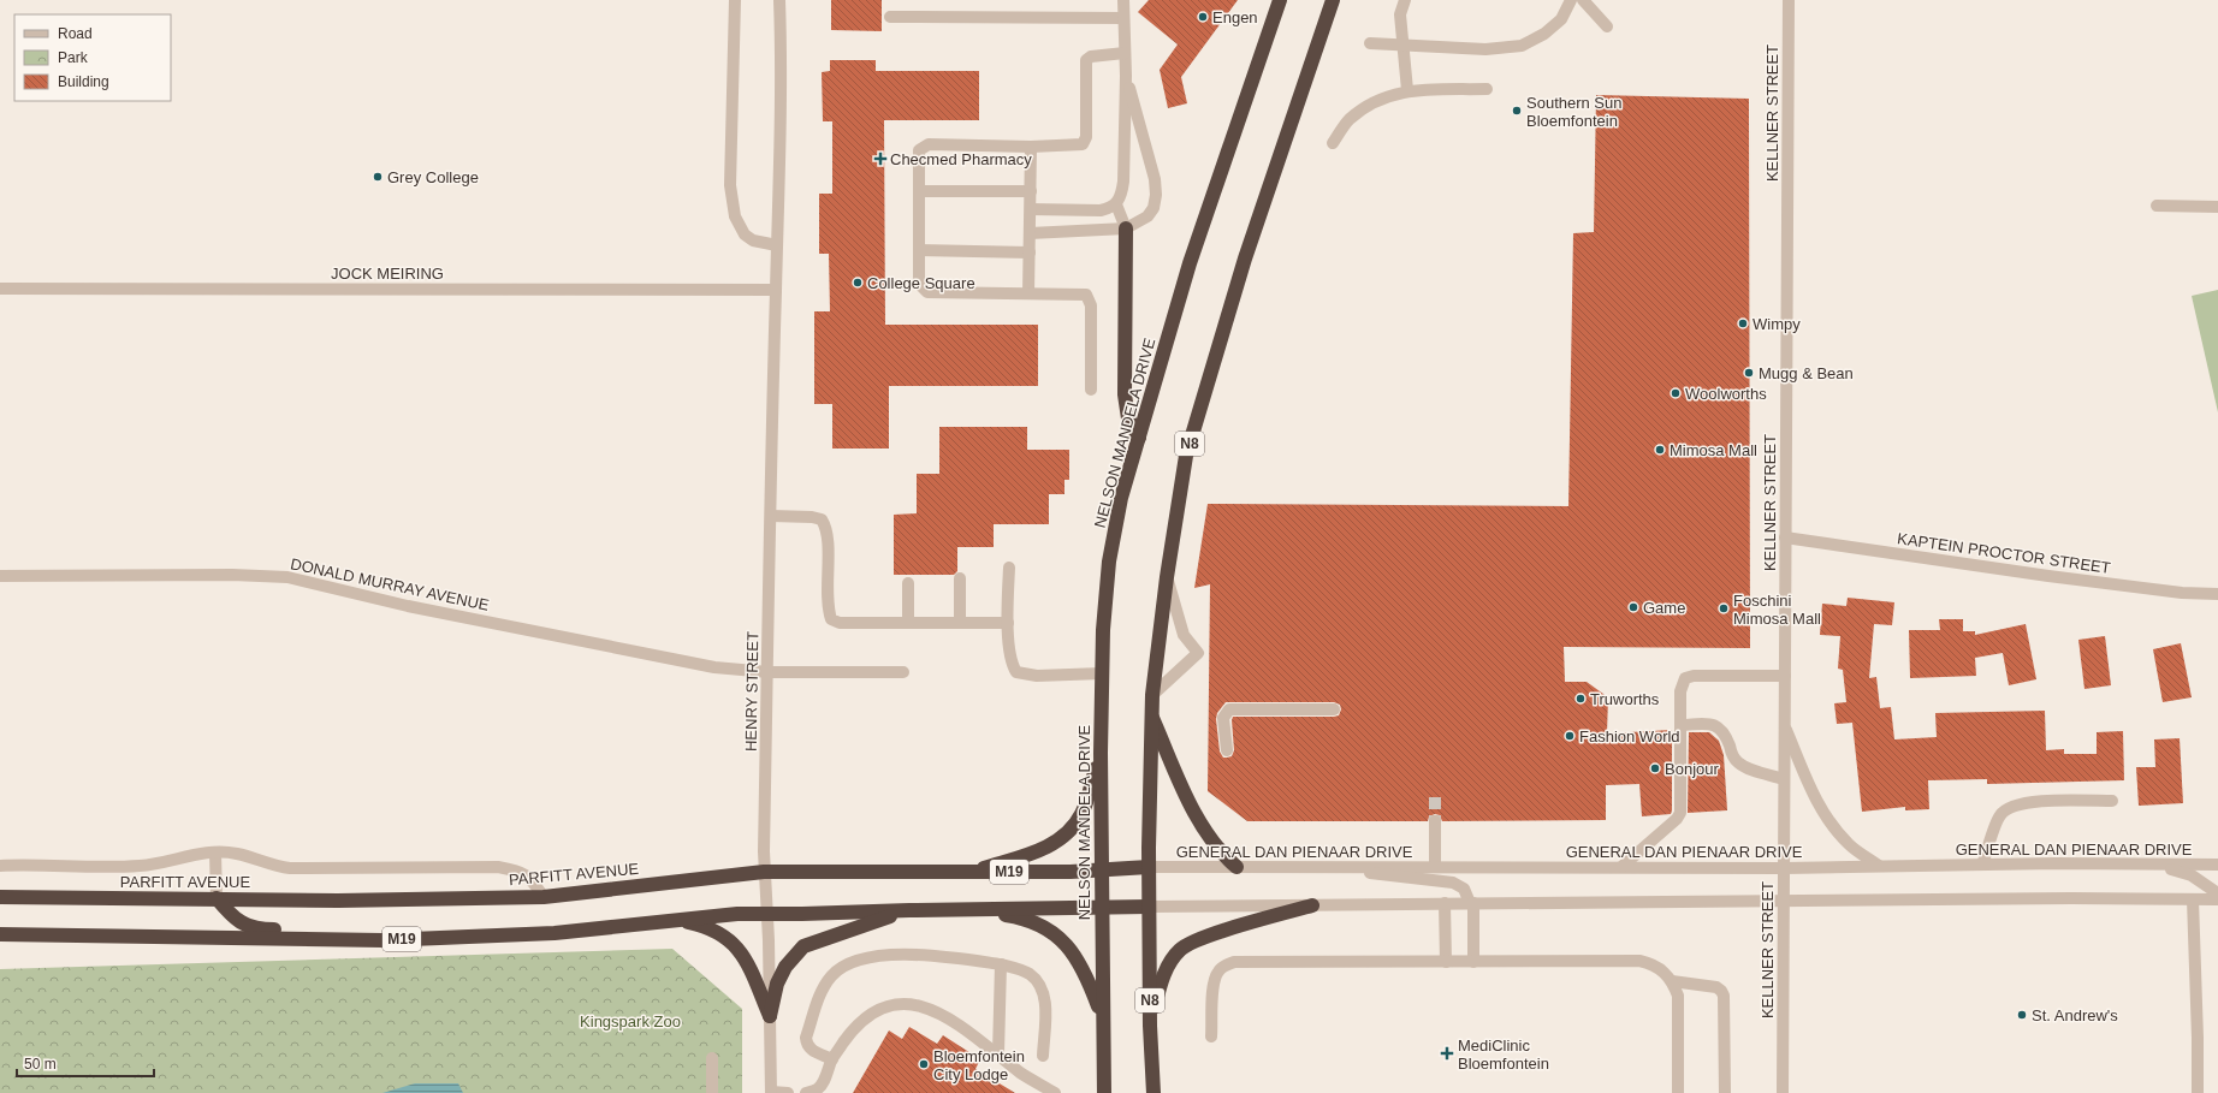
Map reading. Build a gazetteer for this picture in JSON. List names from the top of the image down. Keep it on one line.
{"streets":{"highway":["NELSON MANDELA DRIVE","N8","M19","PARFITT AVENUE"],"street":["KELLNER STREET","JOCK MEIRING","KAPTEIN PROCTOR STREET","DONALD MURRAY AVENUE","HENRY STREET","GENERAL DAN PIENAAR DRIVE"]},"crossings":[["KELLNER STREET","KAPTEIN PROCTOR STREET"],["KELLNER STREET","GENERAL DAN PIENAAR DRIVE"],["JOCK MEIRING","HENRY STREET"],["NELSON MANDELA DRIVE","M19"],["NELSON MANDELA DRIVE","PARFITT AVENUE"],["N8","GENERAL DAN PIENAAR DRIVE"],["N8","M19"],["N8","PARFITT AVENUE"],["DONALD MURRAY AVENUE","HENRY STREET"],["HENRY STREET","M19"],["HENRY STREET","PARFITT AVENUE"],["GENERAL DAN PIENAAR DRIVE","PARFITT AVENUE"]],"parks":["Kingspark Zoo"],"places":{"other":["Engen","Southern Sun Bloemfontein","Grey College","College Square","Wimpy","Mugg & Bean","Woolworths","Mimosa Mall","Game","Foschini Mimosa Mall","Truworths","Fashion World","Bonjour","St. Andrew's","Bloemfontein City Lodge"],"health":["Checmed Pharmacy","MediClinic Bloemfontein"]},"legend":["Road","Park","Building"],"scale_bar":"50 m"}
